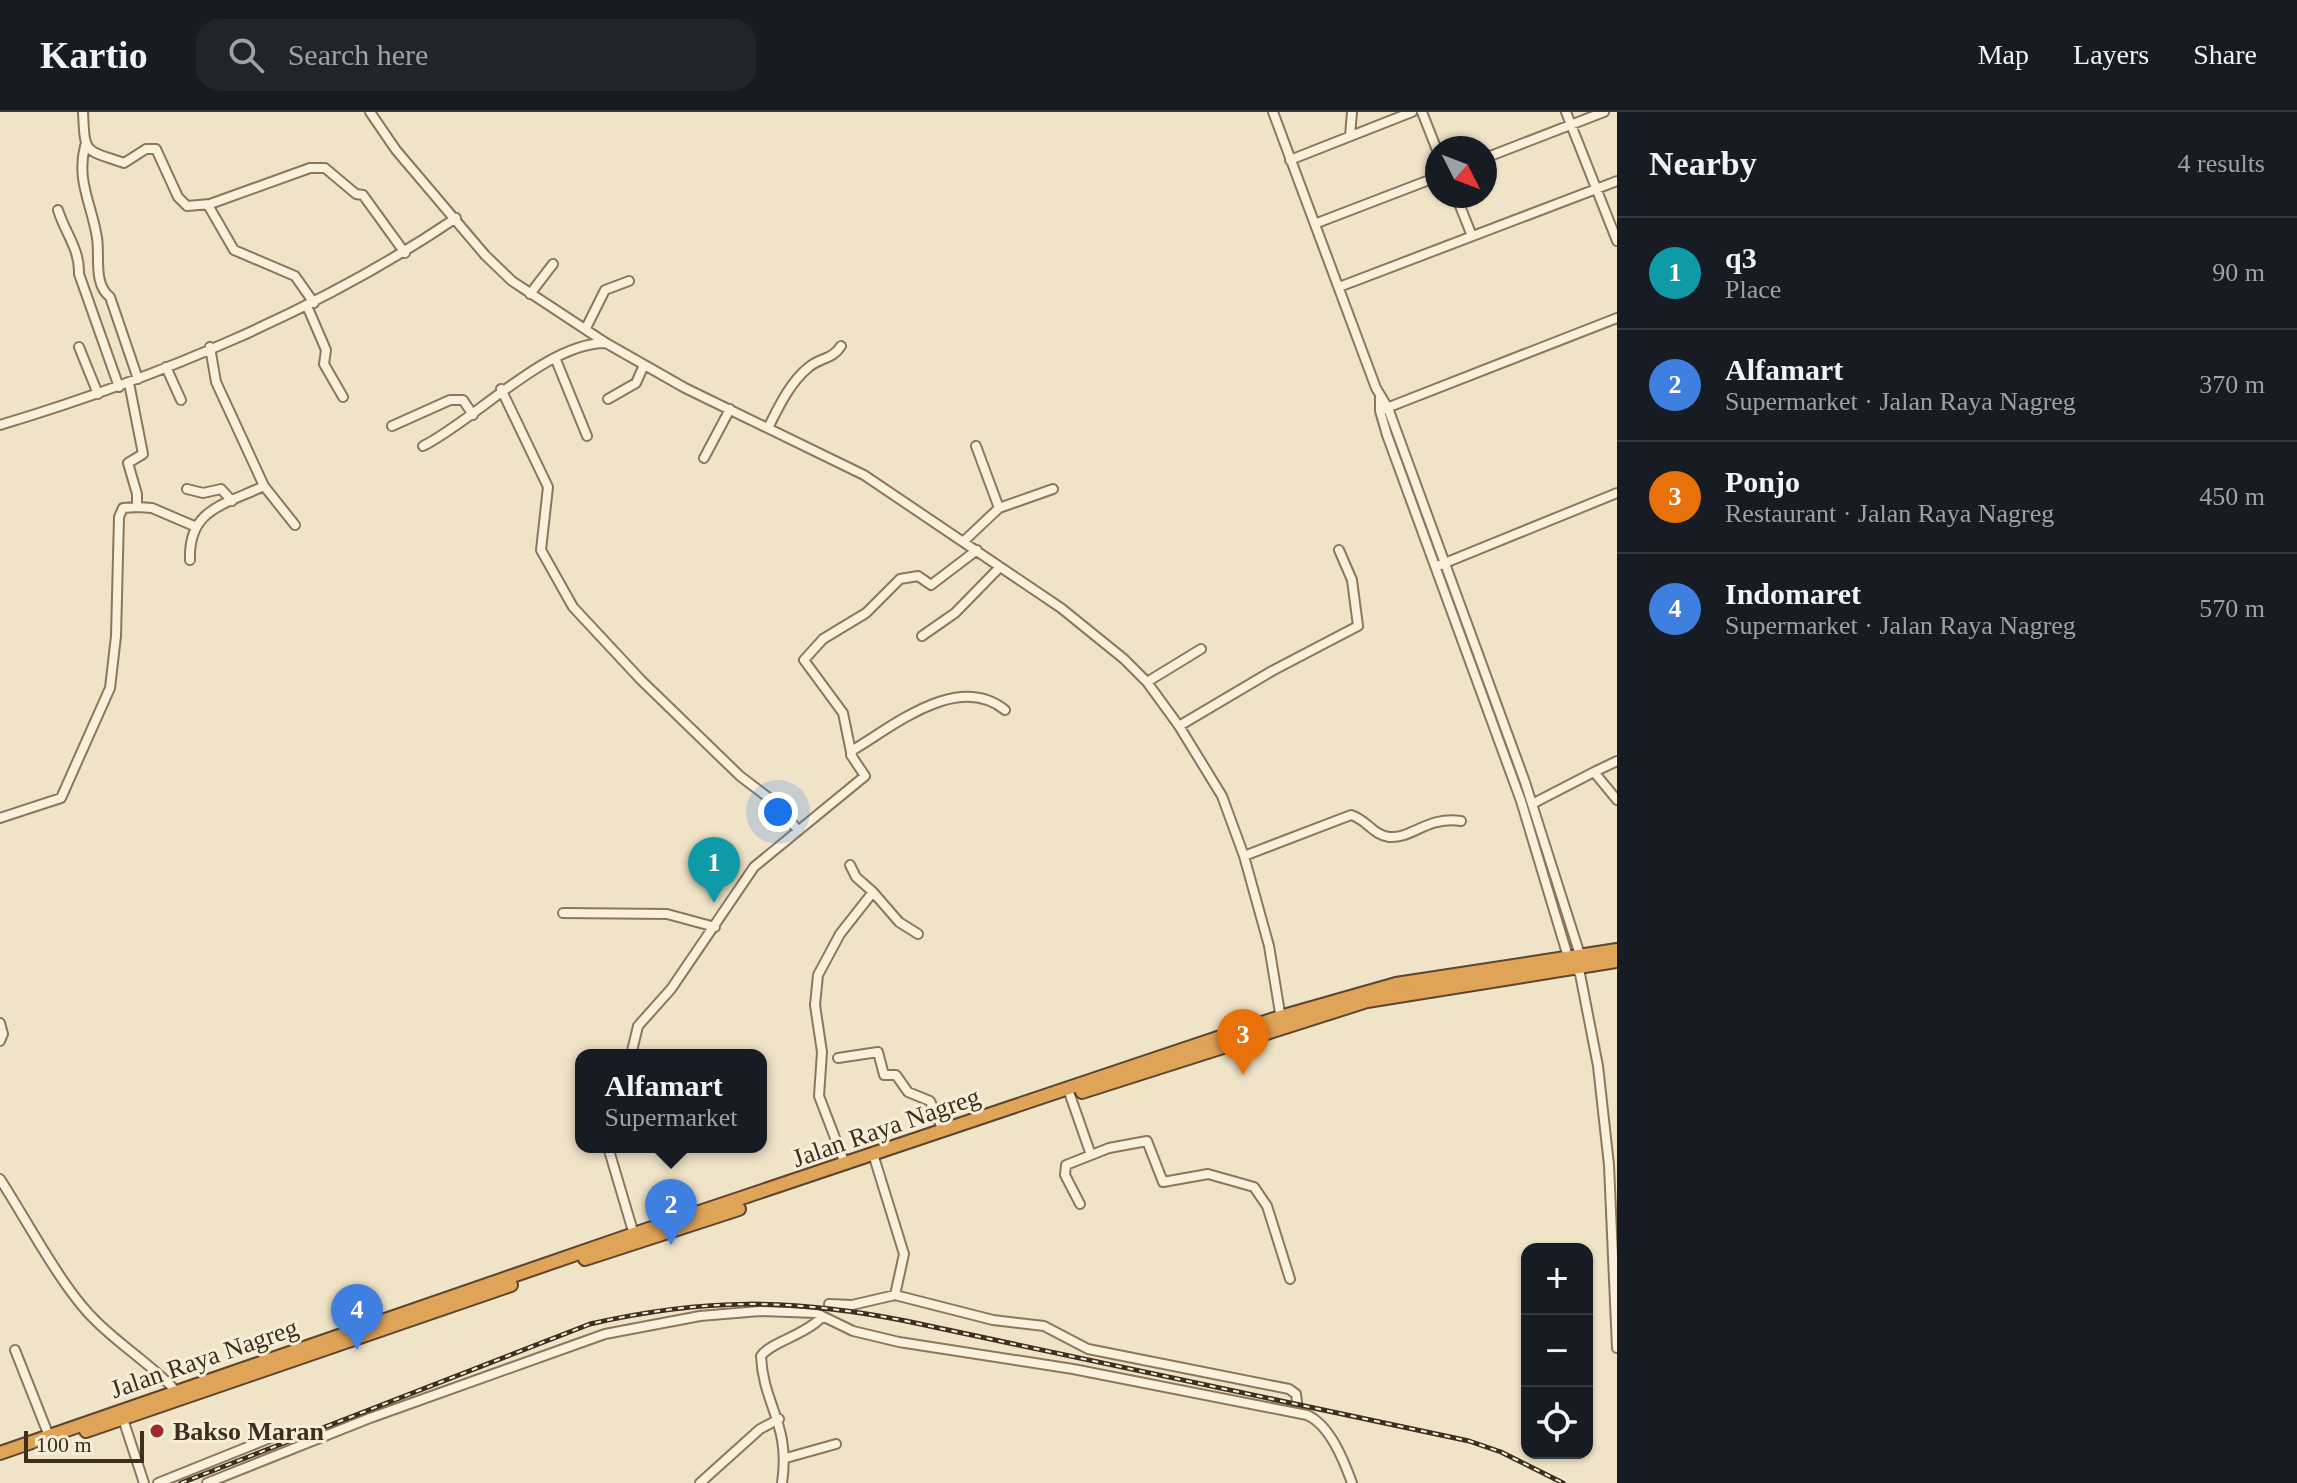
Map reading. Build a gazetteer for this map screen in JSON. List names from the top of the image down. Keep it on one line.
{"streets":{"highway":["Jalan Raya Nagreg"]},"places":["Bakso Maran"],"scale_bar":"100 m","north":"bottom right","page":{"header":"Kartio","search":"Search here","nav":["Map","Layers","Share"],"heading":["Nearby","4 results"],"list":[{"mark":"1","name":"q3","note":"Place","value":"90 m"},{"mark":"2","name":"Alfamart","note":"Supermarket · Jalan Raya Nagreg","value":"370 m"},{"mark":"3","name":"Ponjo","note":"Restaurant · Jalan Raya Nagreg","value":"450 m"},{"mark":"4","name":"Indomaret","note":"Supermarket · Jalan Raya Nagreg","value":"570 m"}],"pins":["1","3","2","4"],"popup":["Alfamart","Supermarket"],"map_buttons":["+","−"],"scale":"100 m"}}
